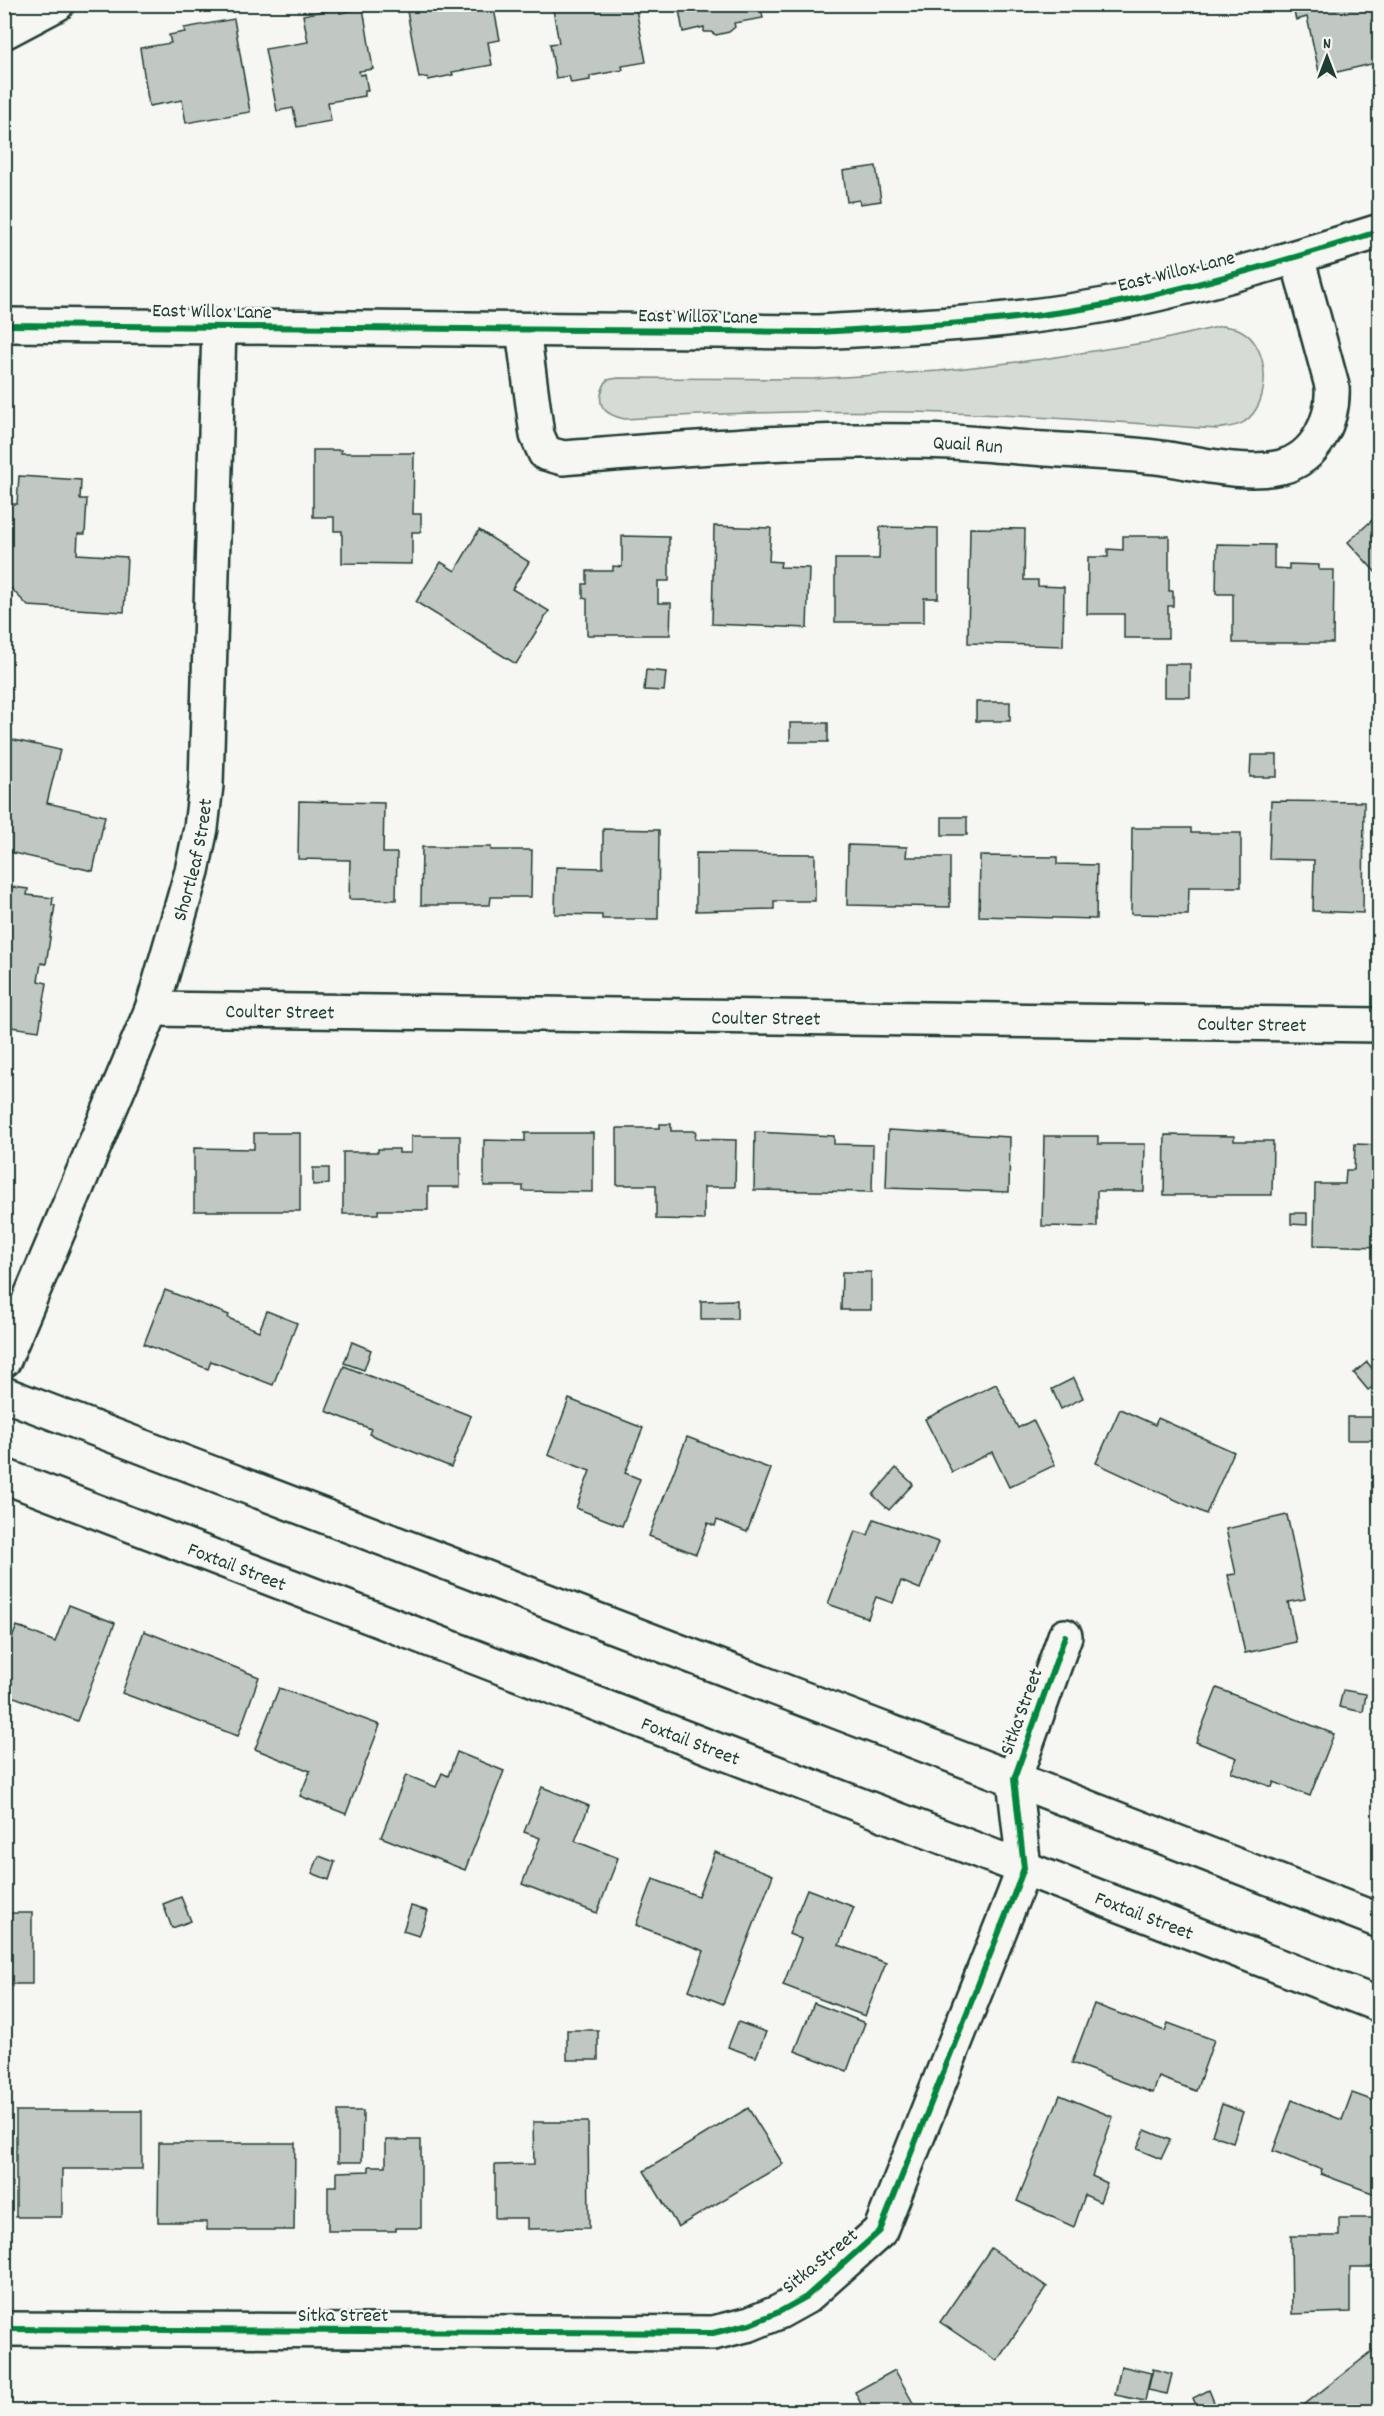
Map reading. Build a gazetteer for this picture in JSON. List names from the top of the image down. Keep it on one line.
{"streets":{"street":["East Willox Lane","Quail Run","Shortleaf Street","Coulter Street","Foxtail Street","Sitka Street"]},"crossings":[["East Willox Lane","Quail Run"],["East Willox Lane","Shortleaf Street"],["Shortleaf Street","Coulter Street"],["Foxtail Street","Sitka Street"]],"north":"top"}
